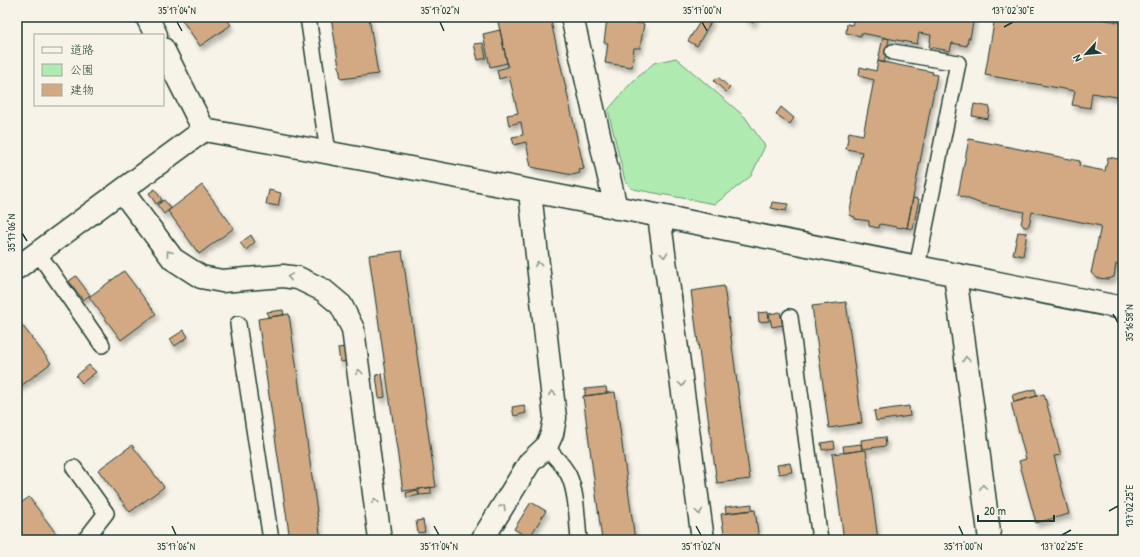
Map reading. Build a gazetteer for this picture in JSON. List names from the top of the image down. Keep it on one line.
{"legend":["道路","公園","建物"],"scale_bar":"20 m","north":"bottom left","coordinates":["35°17'04\"N","35°17'02\"N","35°17'00\"N","137°02'30\"E","35°17'06\"N","35°16'58\"N","137°02'25\"E"]}
